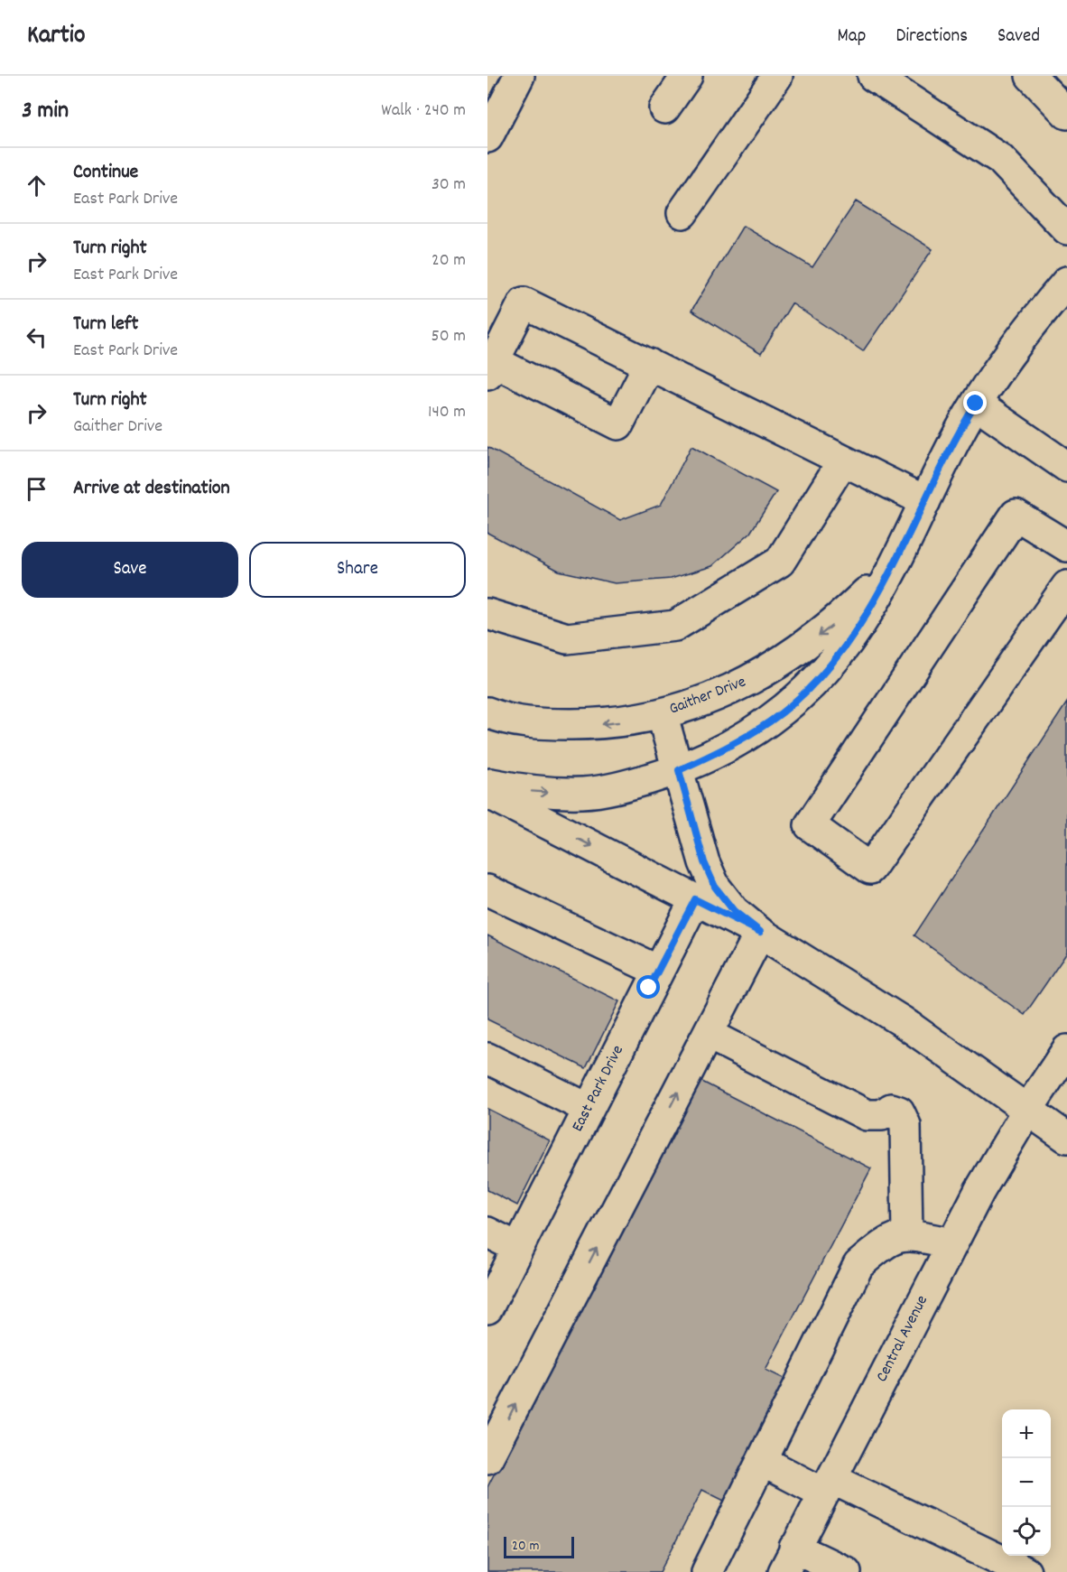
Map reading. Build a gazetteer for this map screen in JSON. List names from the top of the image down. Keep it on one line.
{"streets":{"street":["Gaither Drive","East Park Drive","Central Avenue"]},"scale_bar":"20 m","page":{"header":"Kartio","nav":["Map","Directions","Saved"],"heading":["3 min","Walk · 240 m"],"list":[["Continue","East Park Drive","30 m"],["Turn right","East Park Drive","20 m"],["Turn left","East Park Drive","50 m"],["Turn right","Gaither Drive","140 m"],"Arrive at destination"],"buttons":["Save","Share"],"map_buttons":["+","−"],"scale":"20 m"}}
